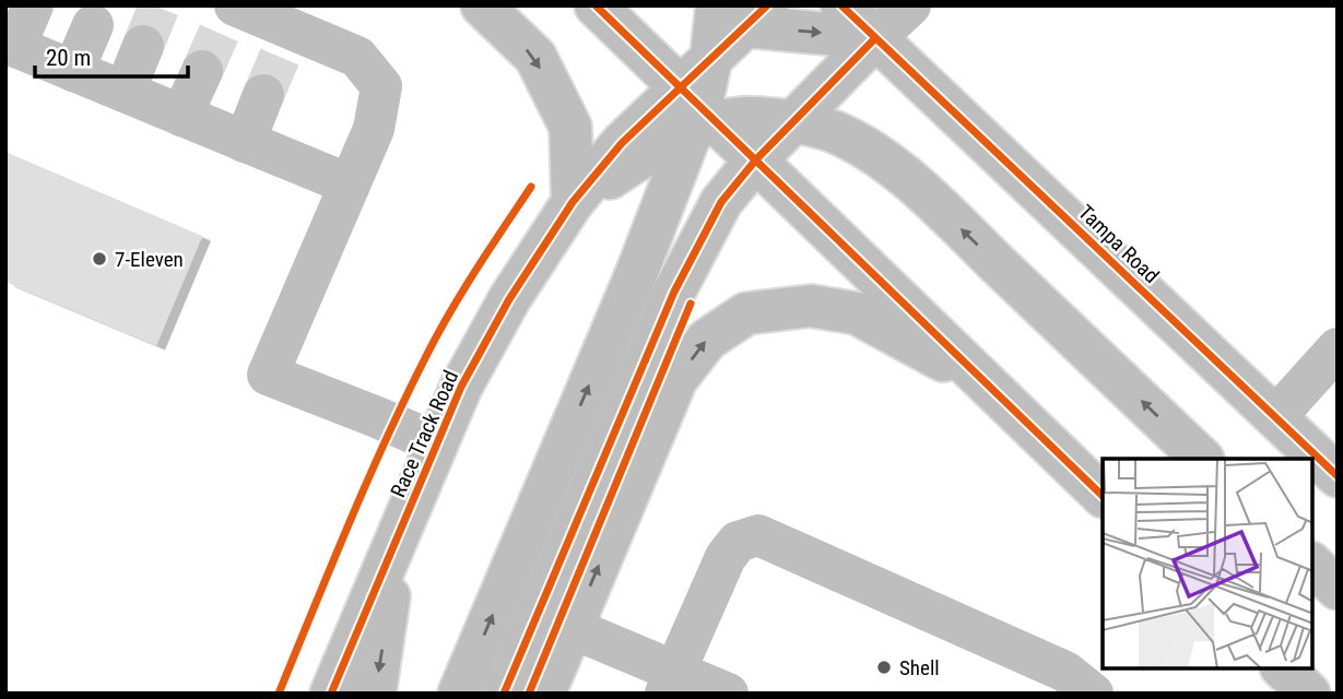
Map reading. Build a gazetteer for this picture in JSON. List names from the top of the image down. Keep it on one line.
{"streets":{"main road":["Tampa Road","Race Track Road"]},"places":["7-Eleven","Shell"],"scale_bar":"20 m"}
